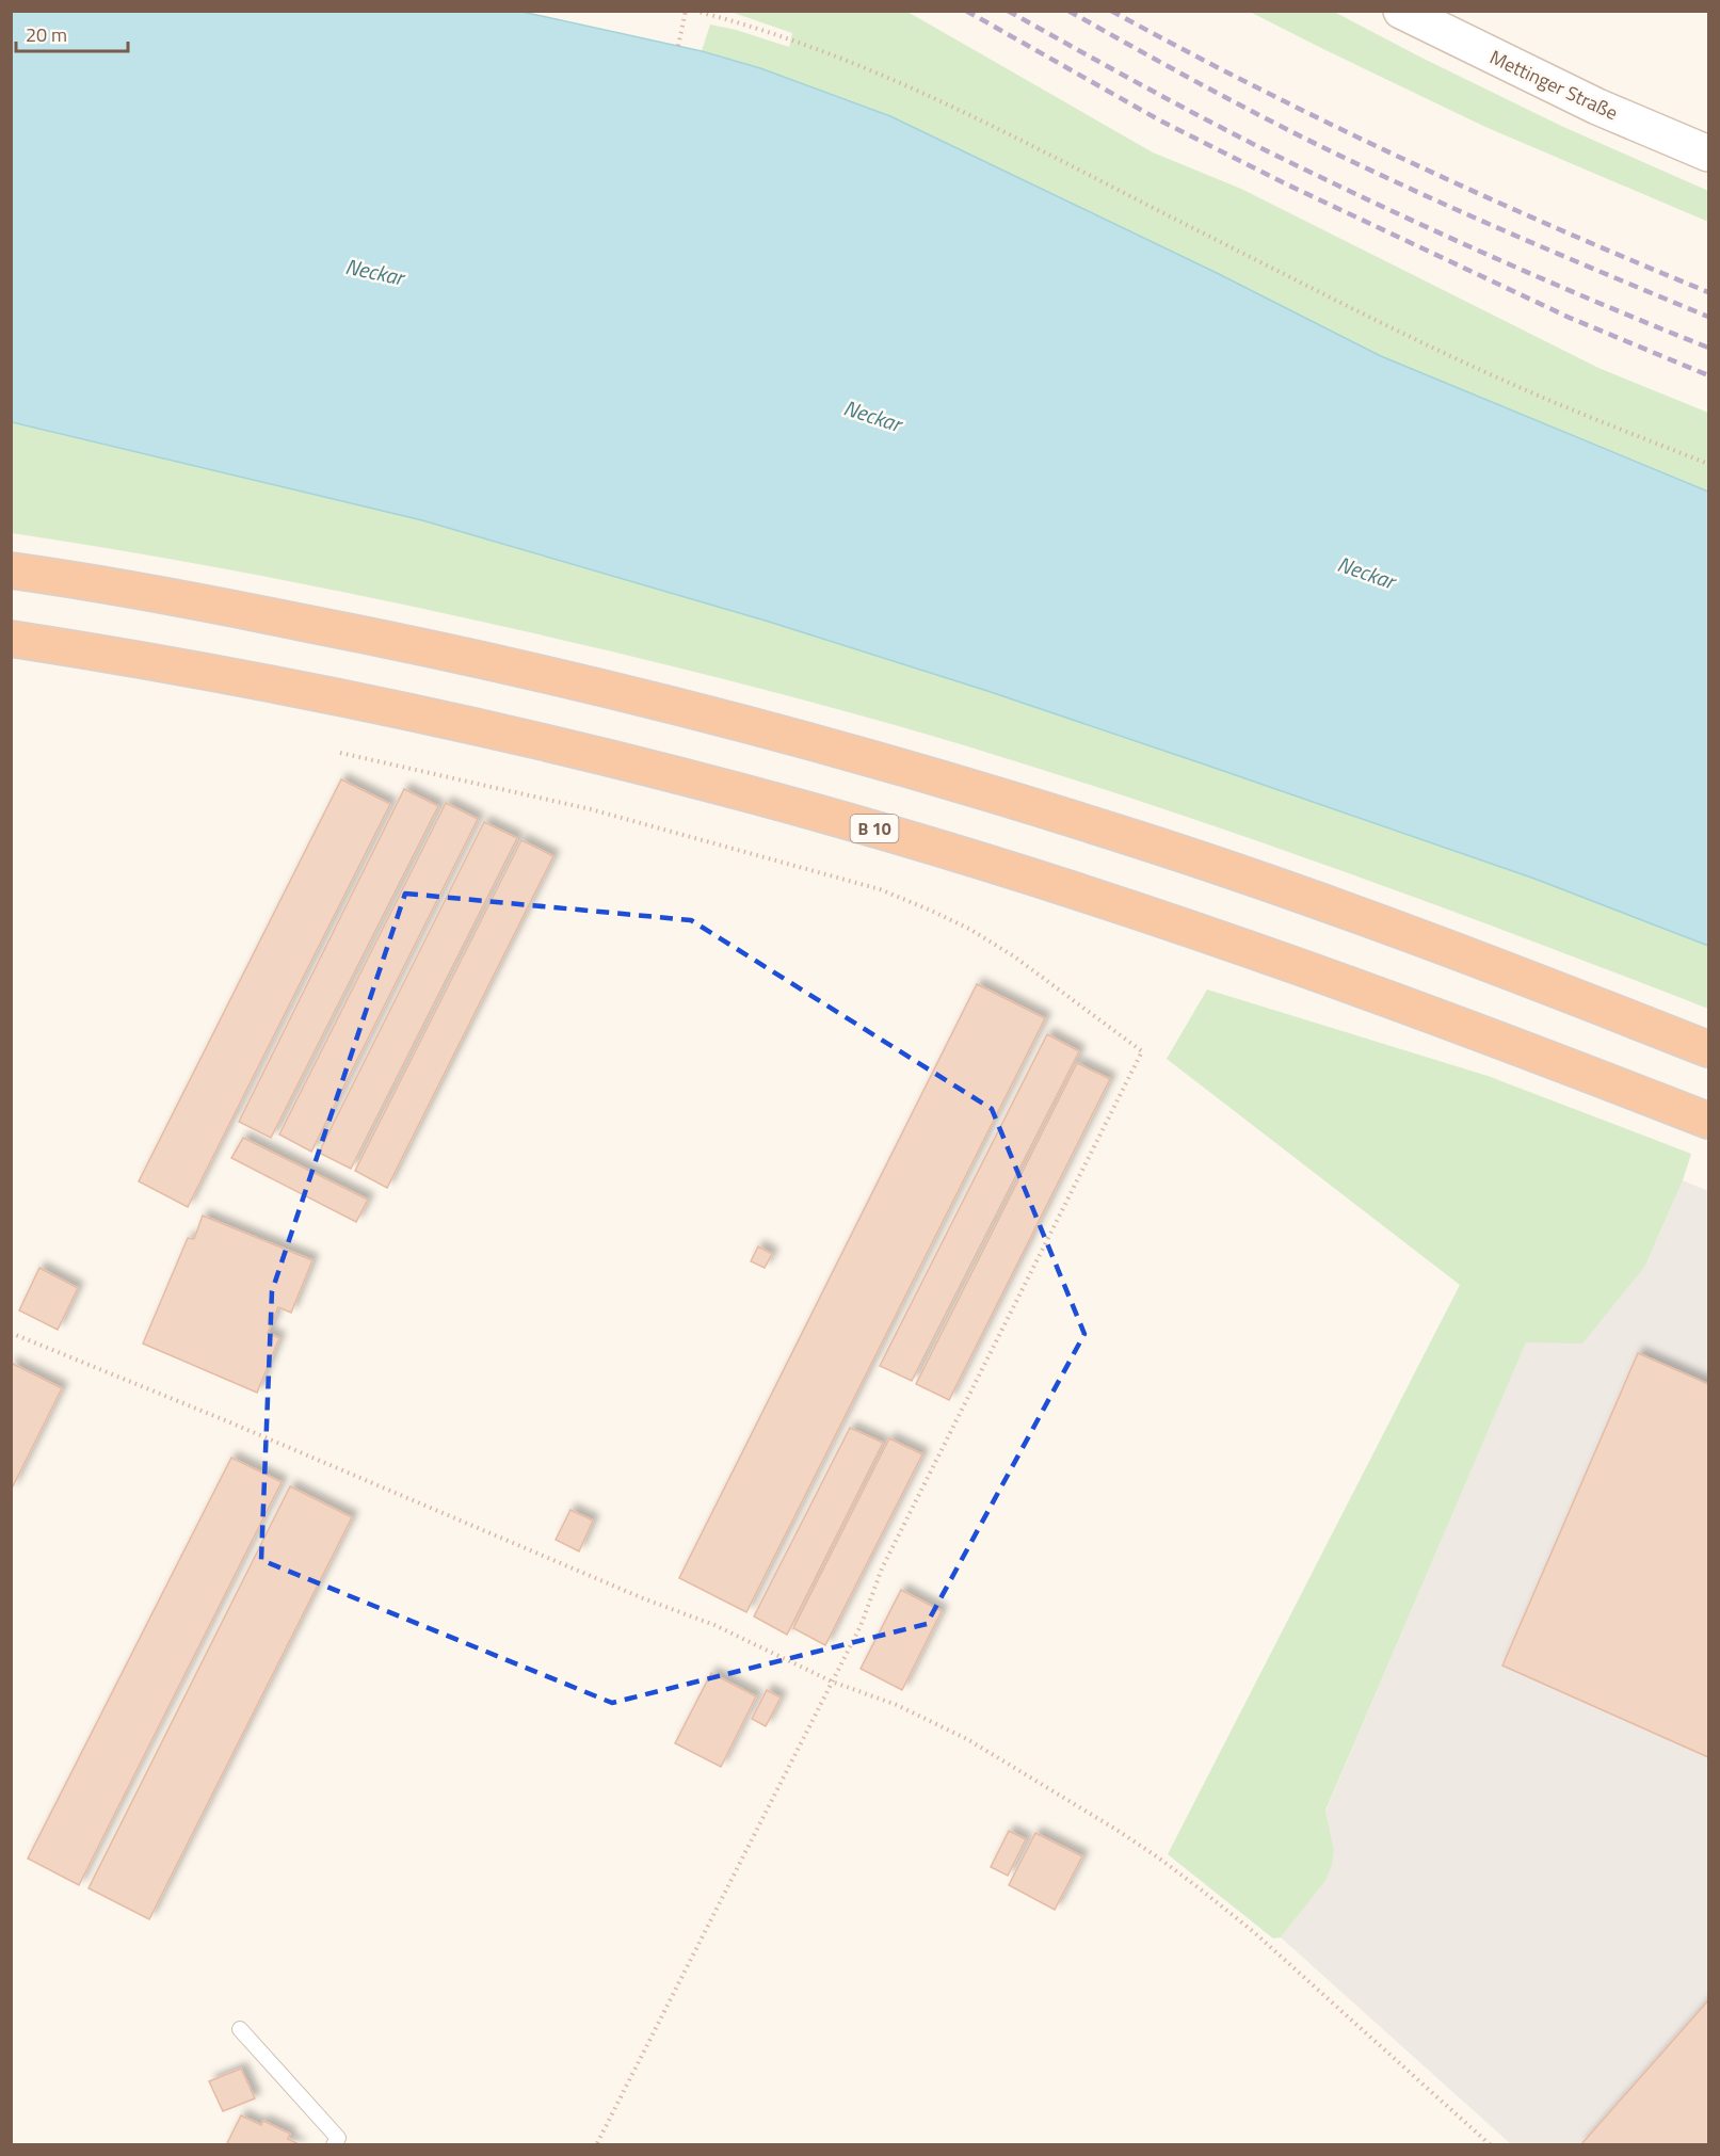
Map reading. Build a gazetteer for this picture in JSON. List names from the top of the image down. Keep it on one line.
{"streets":{"highway":["B 10"],"main road":["Mettinger Straße"]},"water":["Neckar"],"scale_bar":"20 m"}
